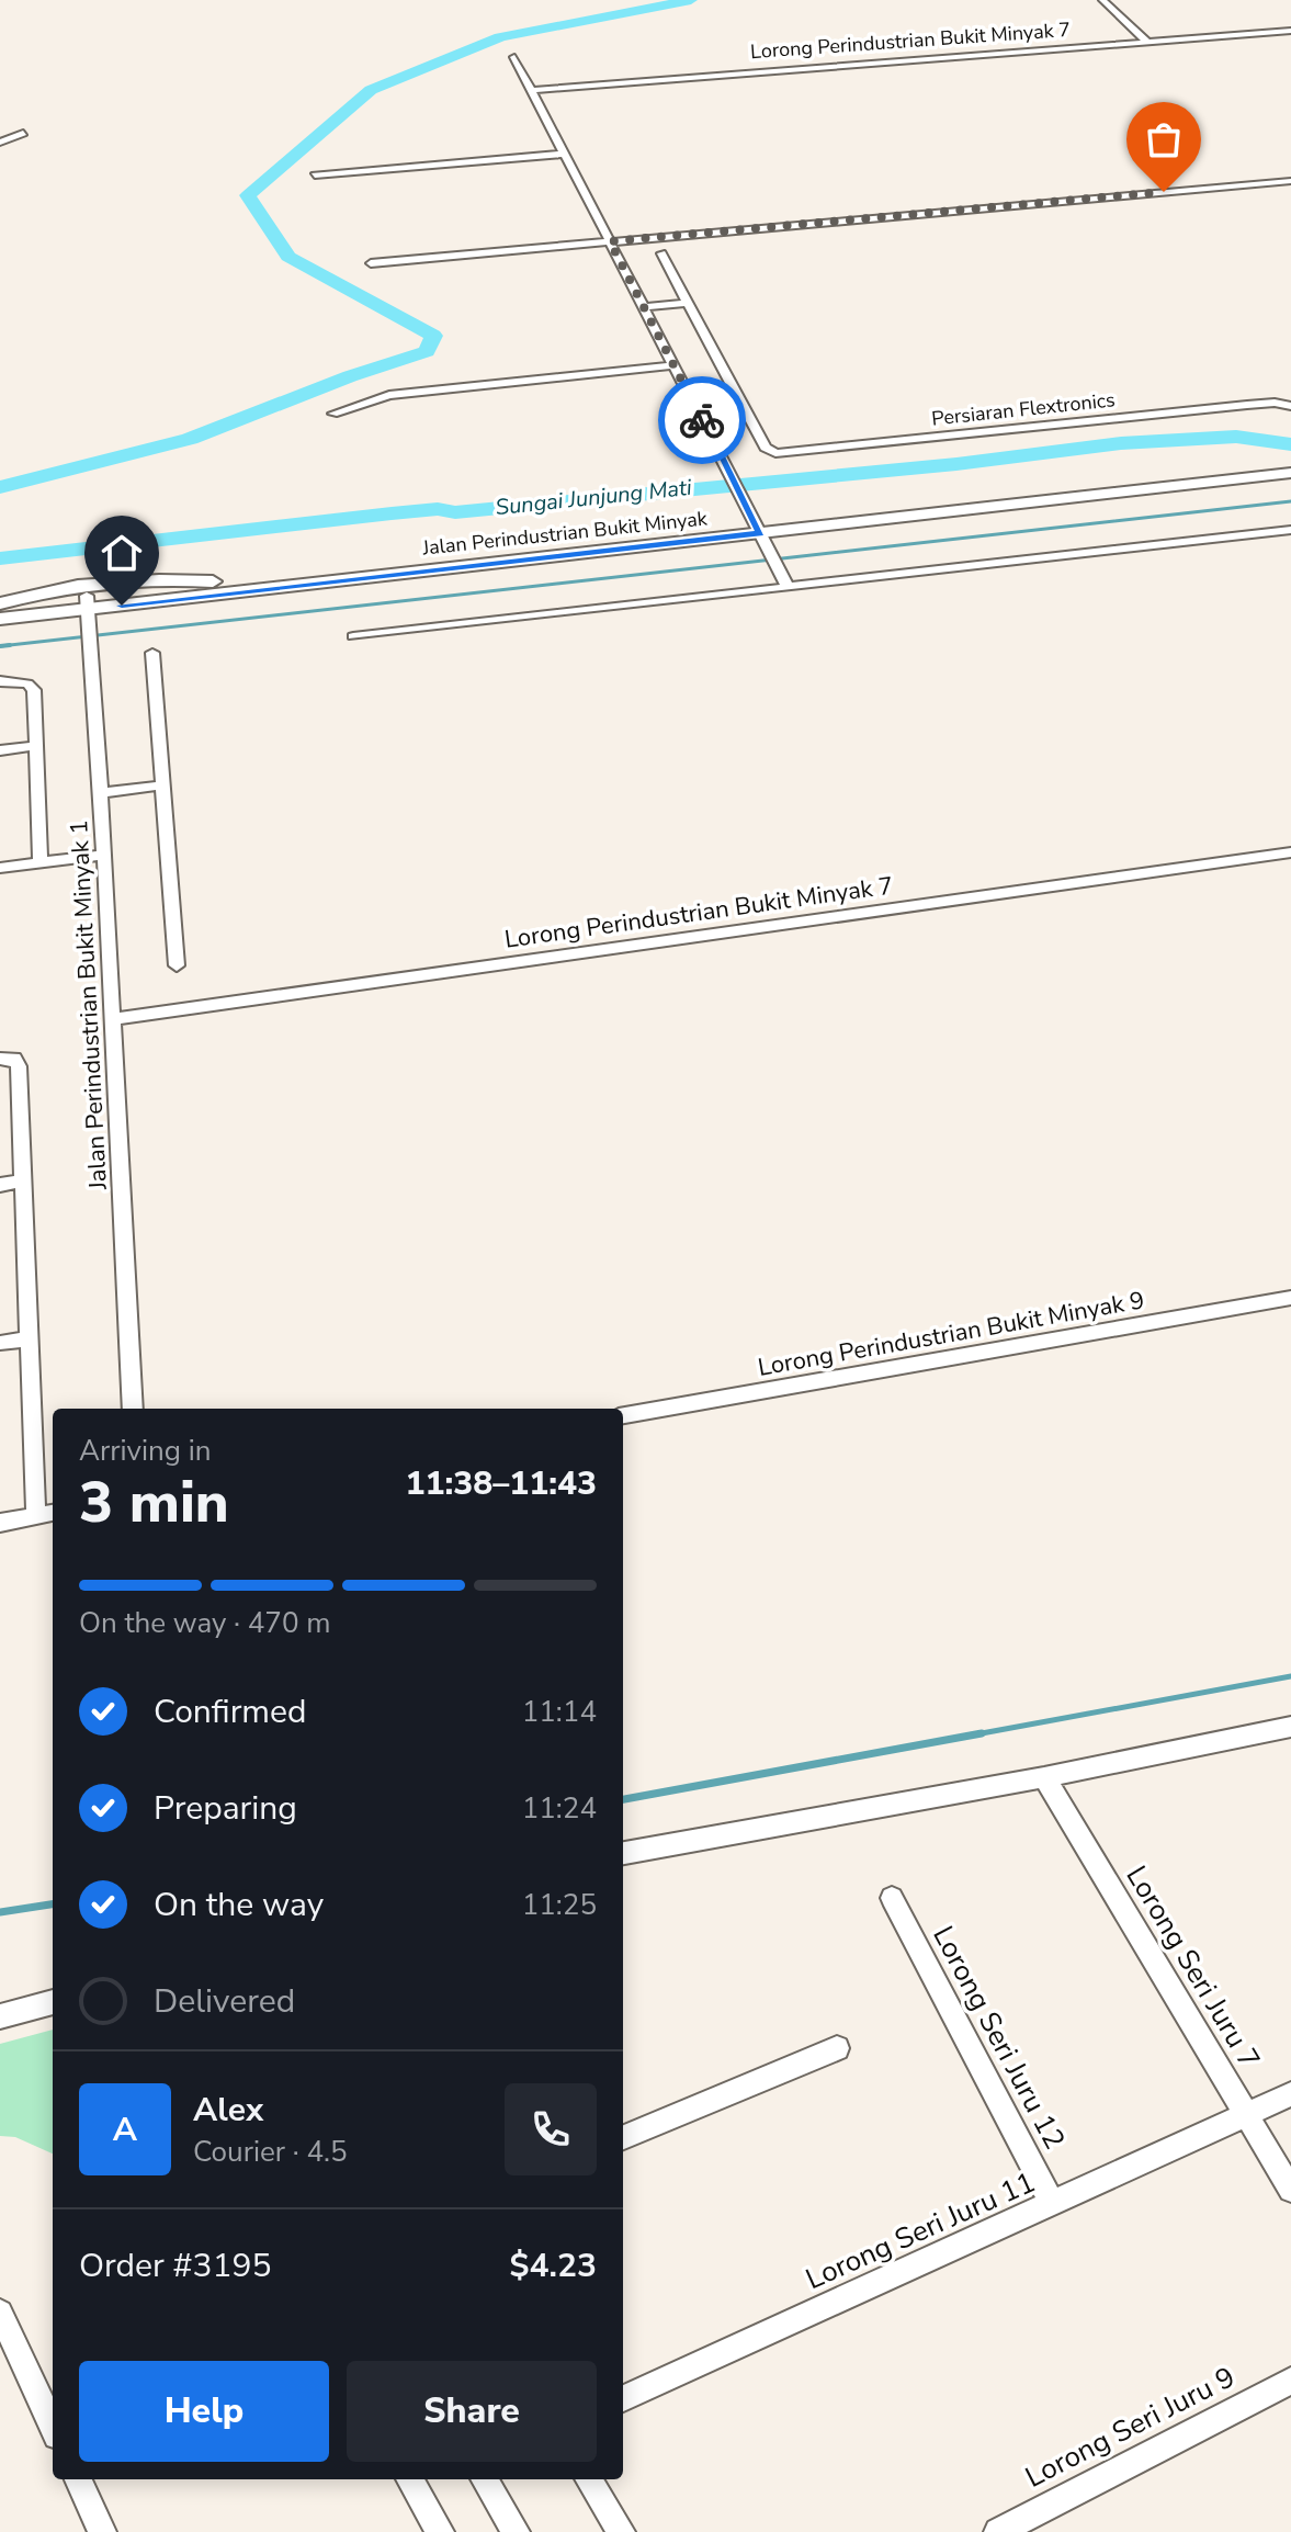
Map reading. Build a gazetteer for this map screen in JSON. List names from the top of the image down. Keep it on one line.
{"streets":{"main road":["Jalan Perindustrian Bukit Minyak"],"street":["Lorong Perindustrian Bukit Minyak 7","Persiaran Flextronics","Jalan Perindustrian Bukit Minyak 1","Lorong Perindustrian Bukit Minyak 9","Lorong Seri Juru 7","Lorong Seri Juru 12","Lorong Seri Juru 11","Lorong Seri Juru 9"]},"crossings":[["Lorong Perindustrian Bukit Minyak 7","Jalan Perindustrian Bukit Minyak 1"],["Jalan Perindustrian Bukit Minyak","Jalan Perindustrian Bukit Minyak 1"],["Lorong Seri Juru 7","Lorong Seri Juru 11"],["Lorong Seri Juru 12","Lorong Seri Juru 11"]],"water":["Sungai Junjung Mati"],"page":{"heading":["3 min","Arriving in","11:38–11:43"],"panel":["Alex","Courier · 4.5","Order #3195","$4.23"],"bar":"On the way · 470 m","list":[["Confirmed","11:14"],["Preparing","11:24"],["On the way","11:25"],"Delivered"],"round":"A","buttons":["Help","Share"]}}
